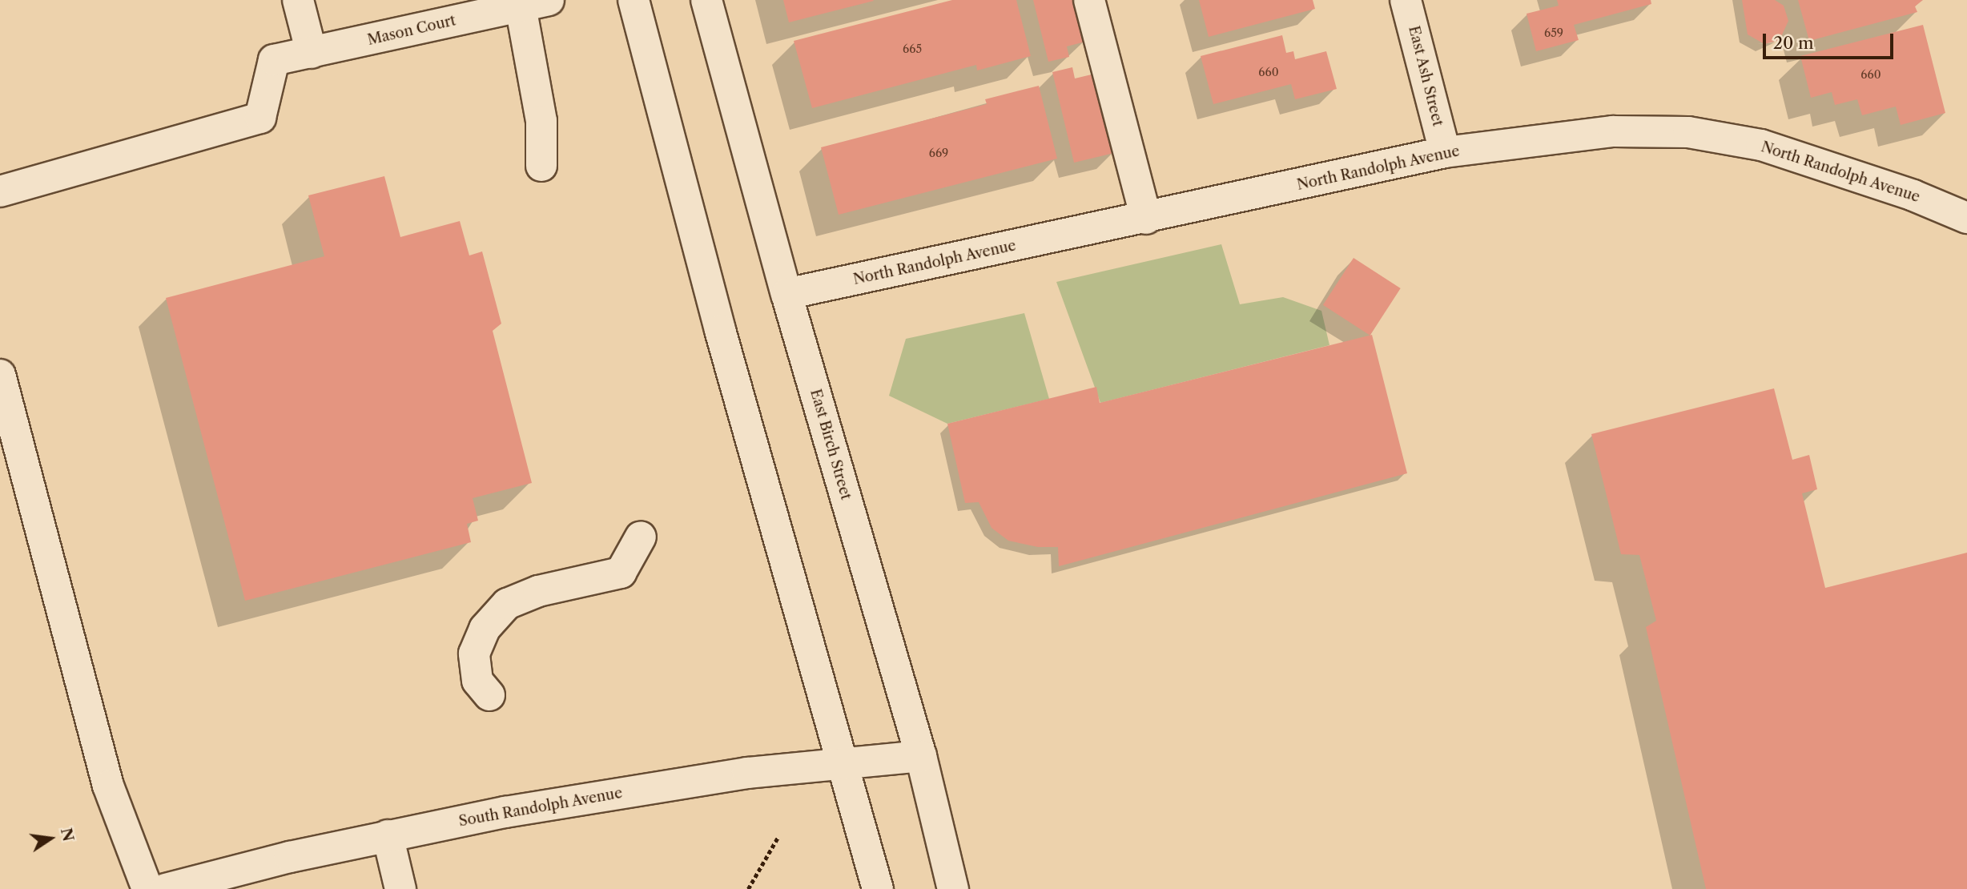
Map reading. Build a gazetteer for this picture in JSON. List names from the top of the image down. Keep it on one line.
{"streets":{"street":["Mason Court","East Ash Street","North Randolph Avenue","East Birch Street","South Randolph Avenue"]},"crossings":[["East Ash Street","North Randolph Avenue"],["North Randolph Avenue","East Birch Street"],["East Birch Street","South Randolph Avenue"]],"house_numbers":["659","665","660","660","669"],"scale_bar":"20 m","north":"right"}
